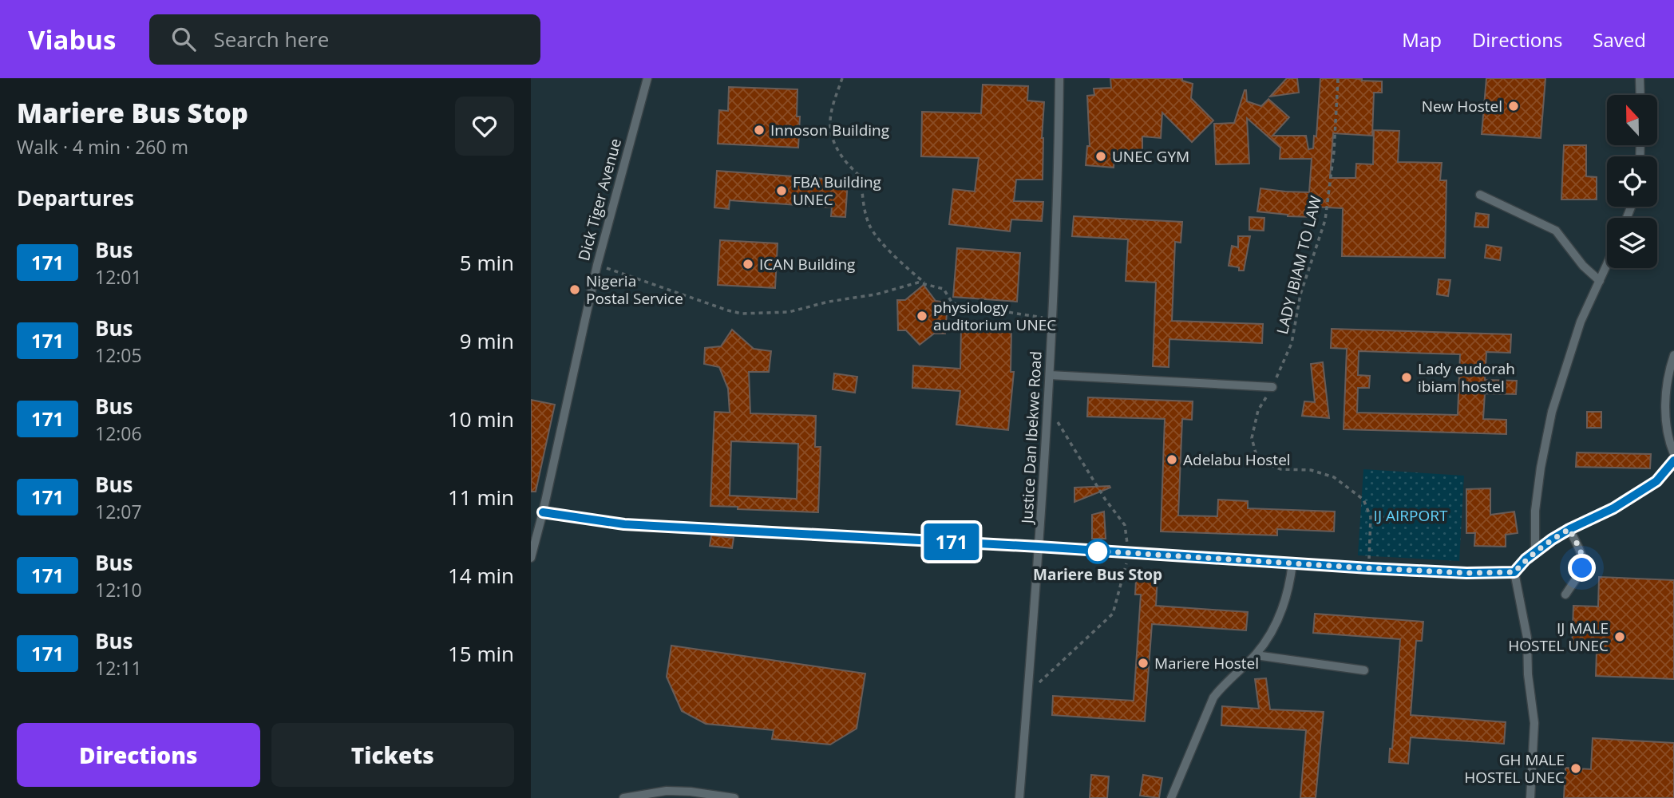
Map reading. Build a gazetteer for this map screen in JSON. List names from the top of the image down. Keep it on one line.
{"streets":{"lane":["Dick Tiger Avenue","Justice Dan Ibekwe Road"],"path":["LADY IBIAM TO LAW"]},"parks":["IJ AIRPORT"],"places":["New Hostel","Innoson Building","UNEC GYM","FBA Building UNEC","ICAN Building","Nigeria Postal Service","physiology auditorium UNEC","Lady eudorah ibiam hostel","Adelabu Hostel","Mariere Bus Stop","IJ MALE HOSTEL UNEC","Mariere Hostel","GH MALE HOSTEL UNEC"],"lines":["bus line 171"],"north":"top","page":{"header":"Viabus","search":"Search here","nav":["Map","Directions","Saved"],"heading":[["Mariere Bus Stop","Walk · 4 min · 260 m"],"Departures"],"on_map":"171","list":[{"mark":"171","name":"Bus","note":"12:01","value":"5 min"},{"mark":"171","name":"Bus","note":"12:05","value":"9 min"},{"mark":"171","name":"Bus","note":"12:06","value":"10 min"},{"mark":"171","name":"Bus","note":"12:07","value":"11 min"},{"mark":"171","name":"Bus","note":"12:10","value":"14 min"},{"mark":"171","name":"Bus","note":"12:11","value":"15 min"}],"buttons":["Directions","Tickets"]}}
